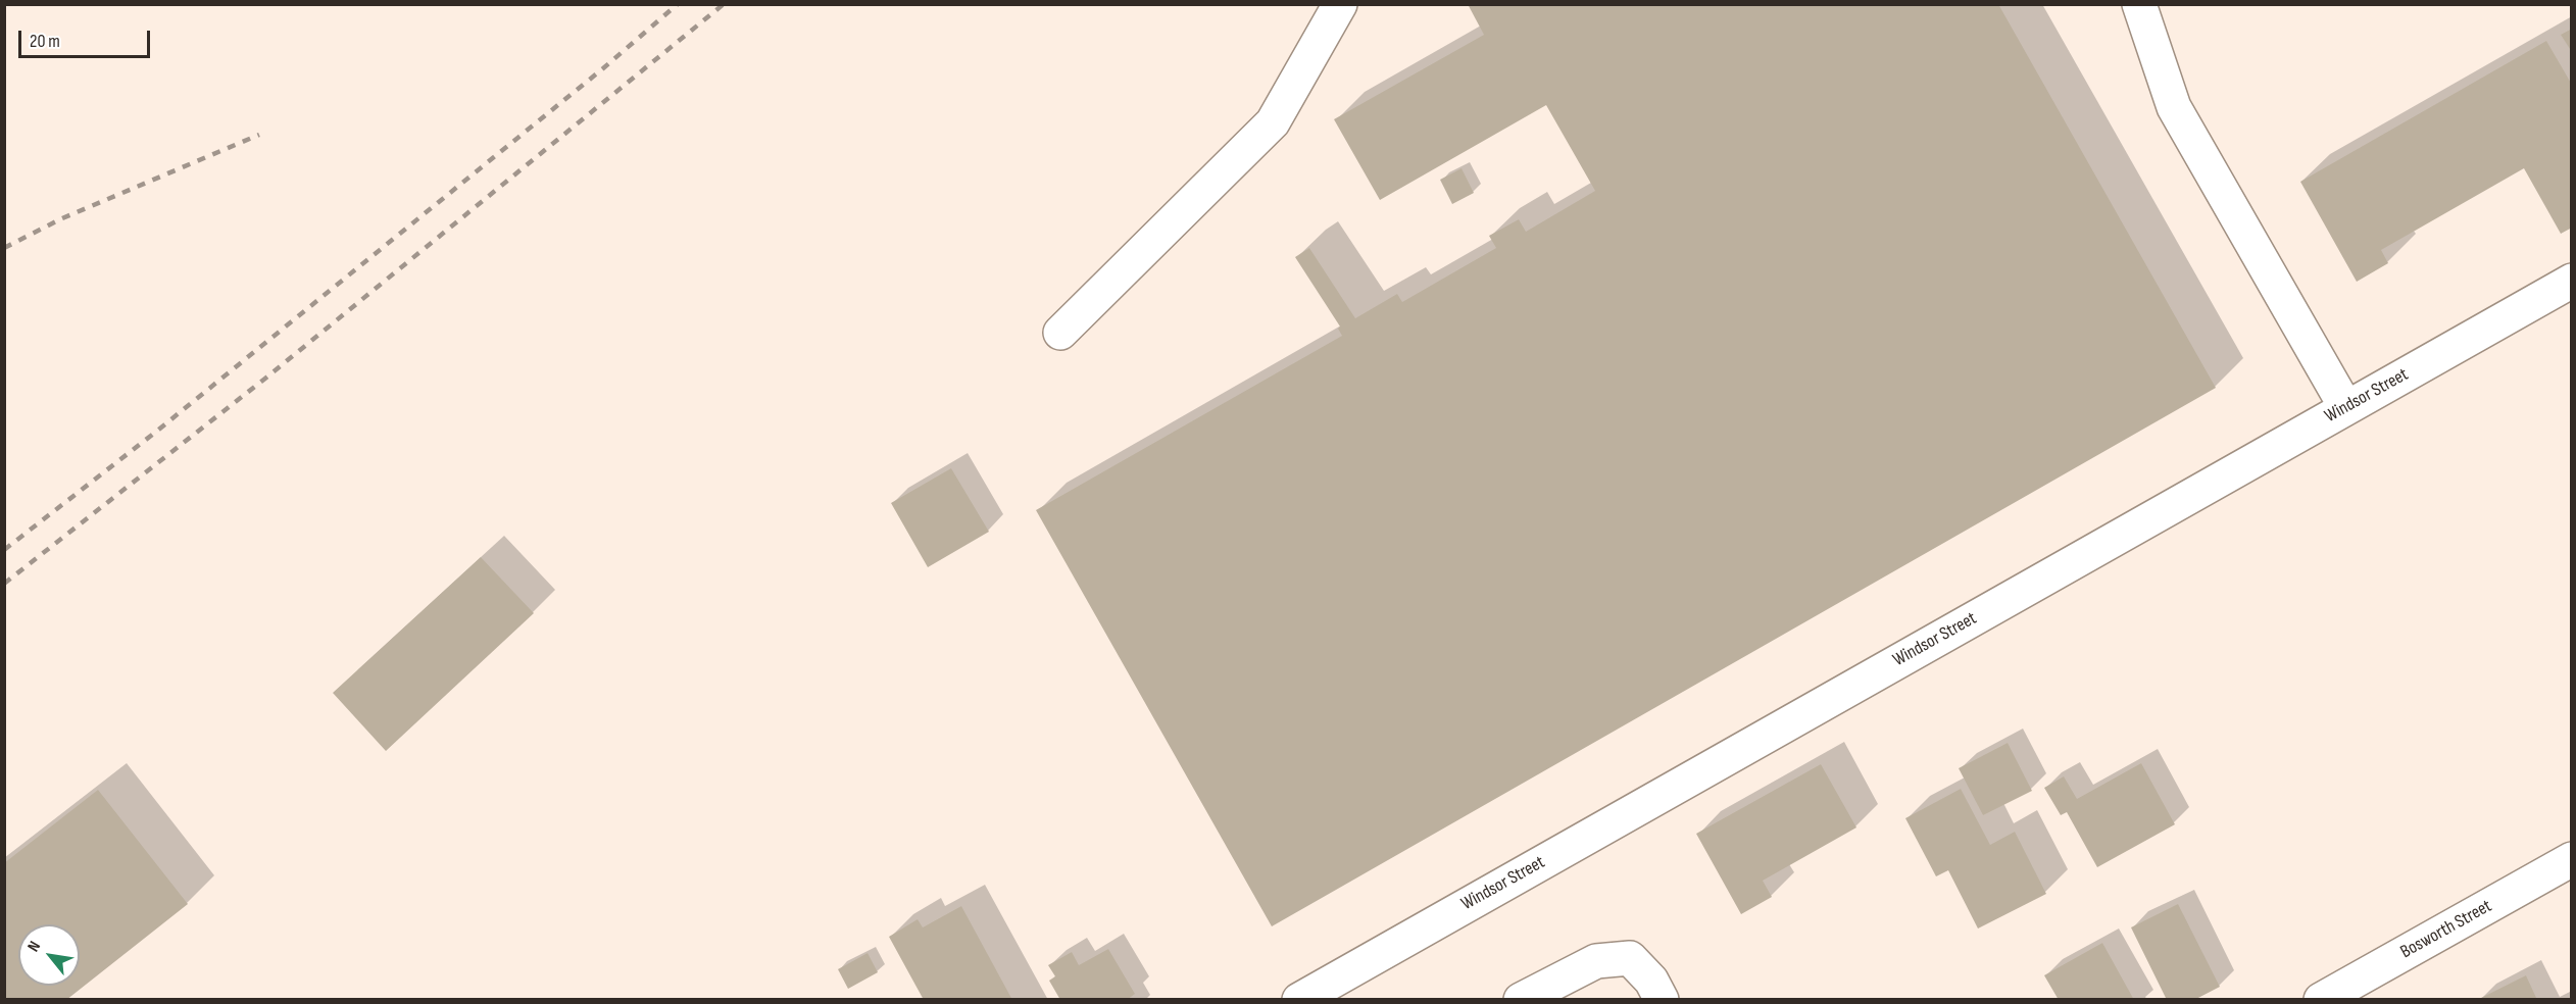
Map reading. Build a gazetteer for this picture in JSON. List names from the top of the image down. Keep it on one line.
{"streets":{"street":["Windsor Street","Bosworth Street"]},"scale_bar":"20 m","north":"top left"}
